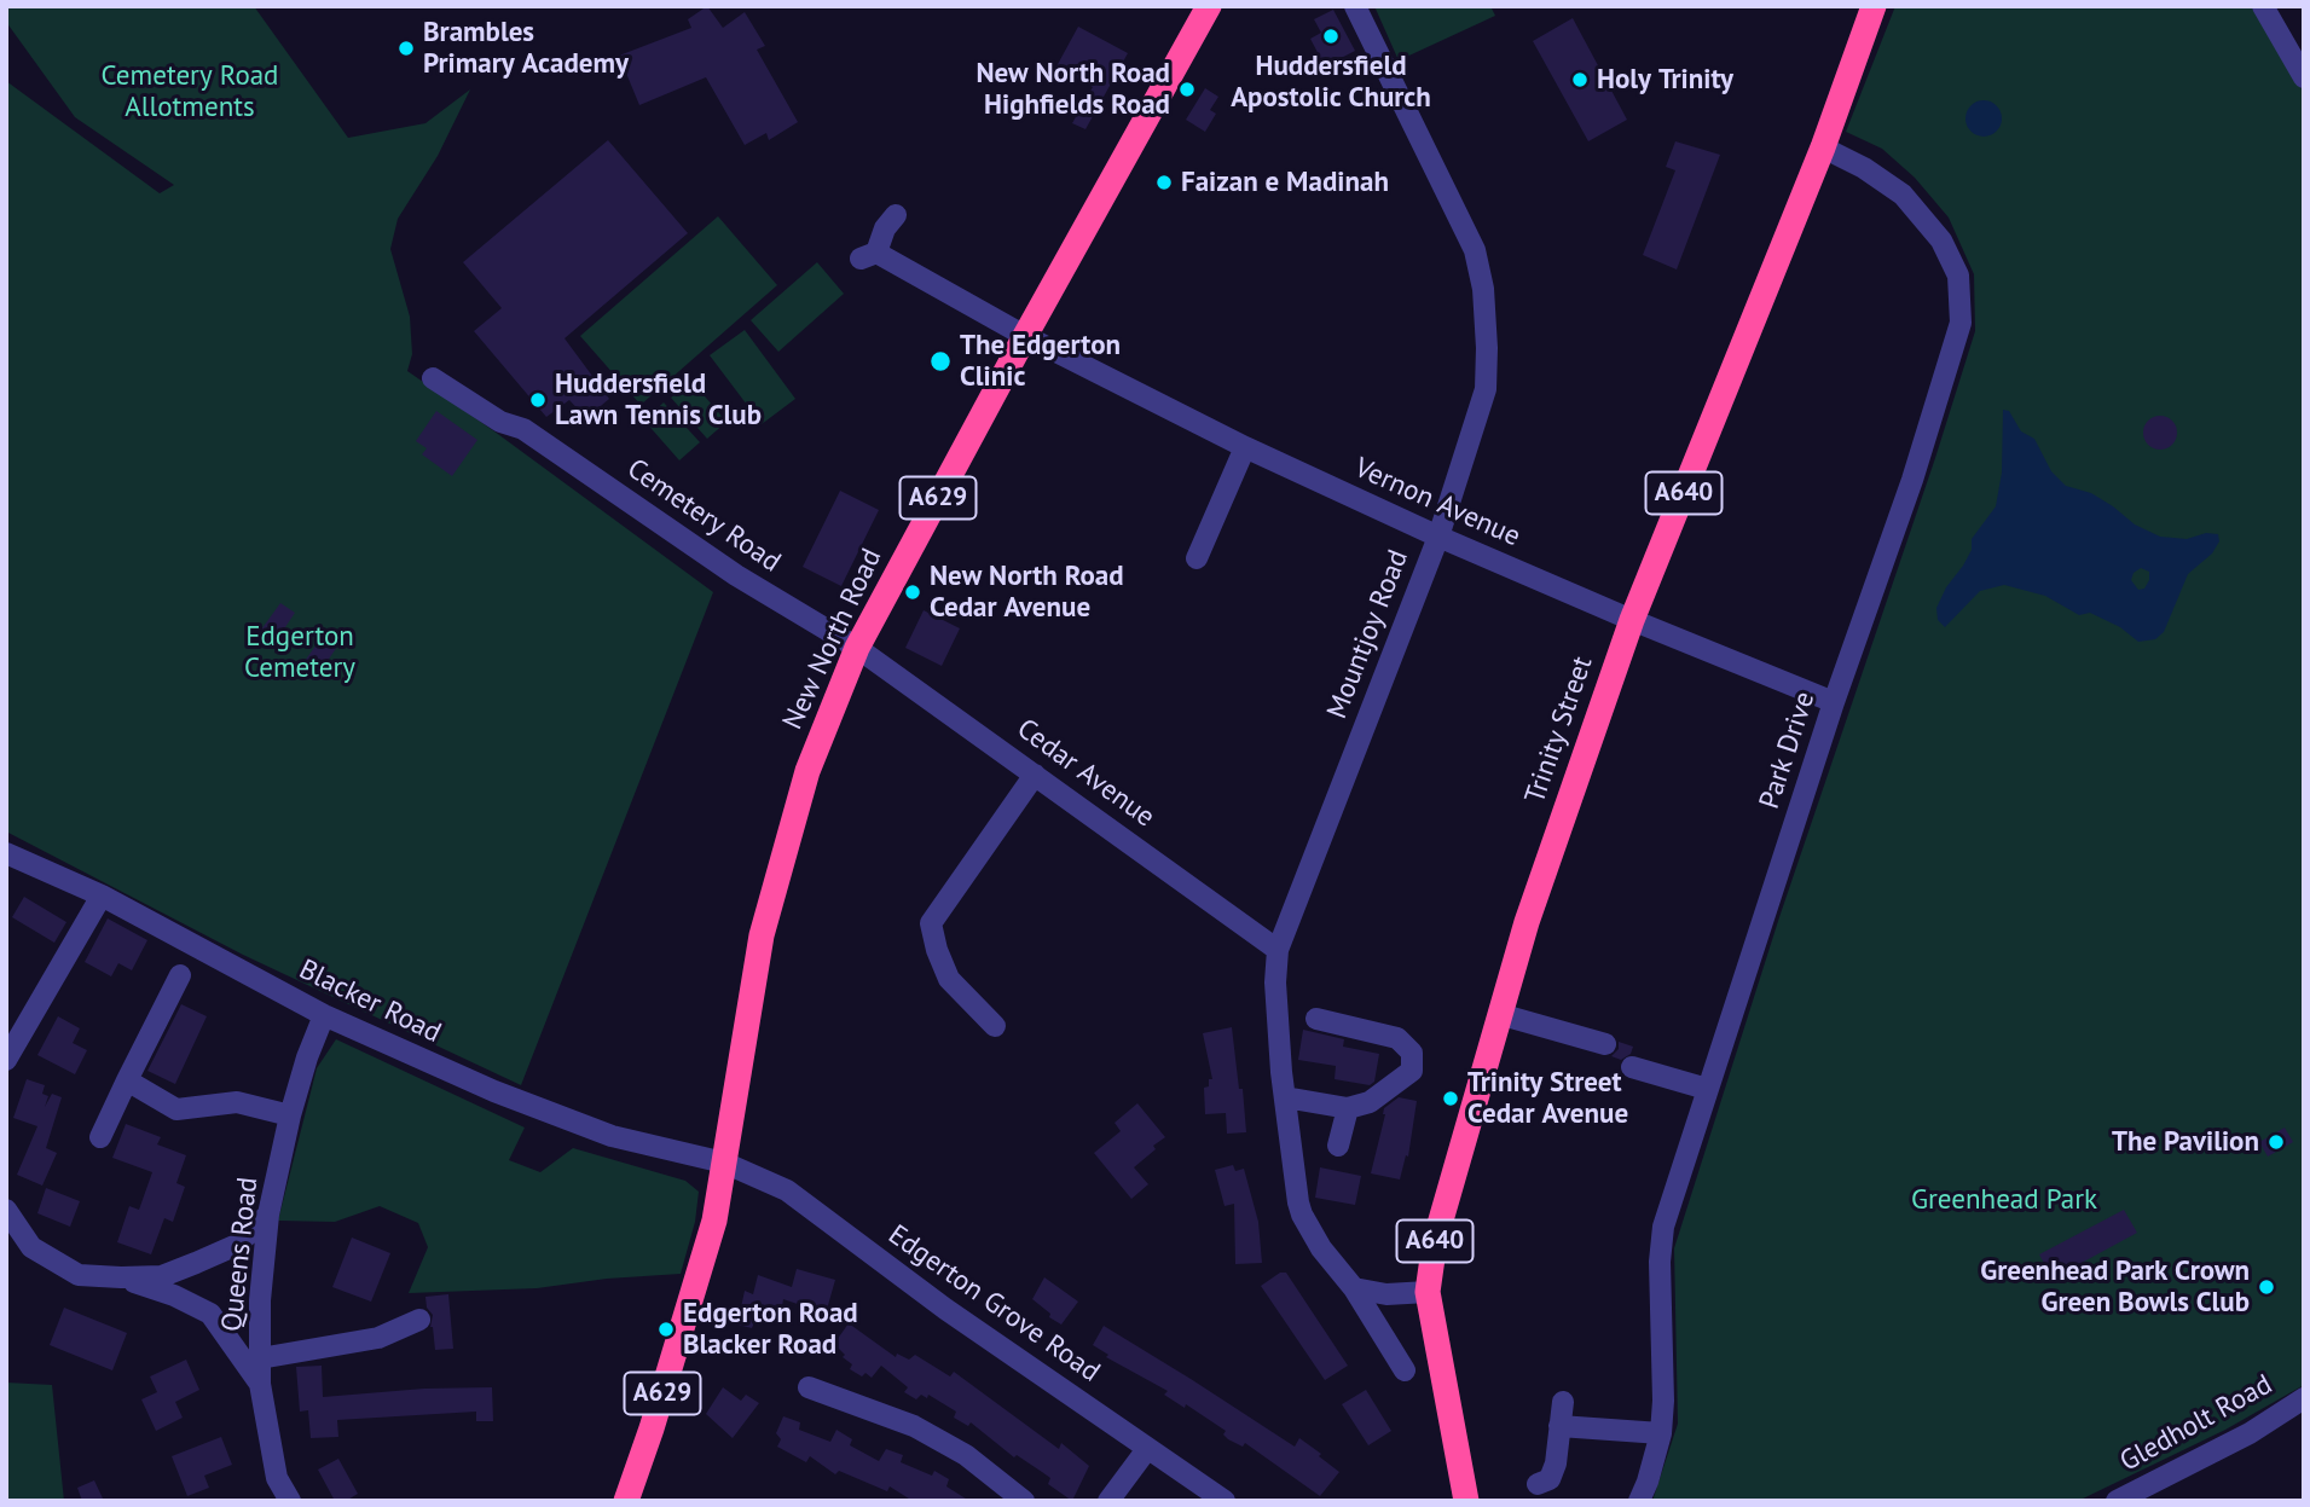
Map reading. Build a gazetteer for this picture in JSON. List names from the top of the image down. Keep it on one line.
{"streets":{"highway":["A640","A629","New North Road","Trinity Street"],"street":["Vernon Avenue","Cemetery Road","Mountjoy Road","Park Drive","Cedar Avenue","Blacker Road","Queens Road","Edgerton Grove Road","Gledholt Road"]},"crossings":[["A629","New North Road"],["A629","Blacker Road"],["A629","Edgerton Grove Road"],["Vernon Avenue","Mountjoy Road"],["Vernon Avenue","New North Road"],["Vernon Avenue","Trinity Street"],["Vernon Avenue","Park Drive"],["Cemetery Road","New North Road"],["Cemetery Road","Cedar Avenue"],["Mountjoy Road","Cedar Avenue"],["New North Road","Cedar Avenue"],["New North Road","Blacker Road"],["New North Road","Edgerton Grove Road"],["Trinity Street","Park Drive"],["Blacker Road","Queens Road"],["Blacker Road","Edgerton Grove Road"]],"parks":["Cemetery Road Allotments","Edgerton Cemetery","Greenhead Park"],"places":["Huddersfield Apostolic Church","Brambles Primary Academy","Holy Trinity","New North Road Highfields Road","Faizan e Madinah","The Edgerton Clinic","Huddersfield Lawn Tennis Club","New North Road Cedar Avenue","Trinity Street Cedar Avenue","The Pavilion","Greenhead Park Crown Green Bowls Club","Edgerton Road Blacker Road"]}
